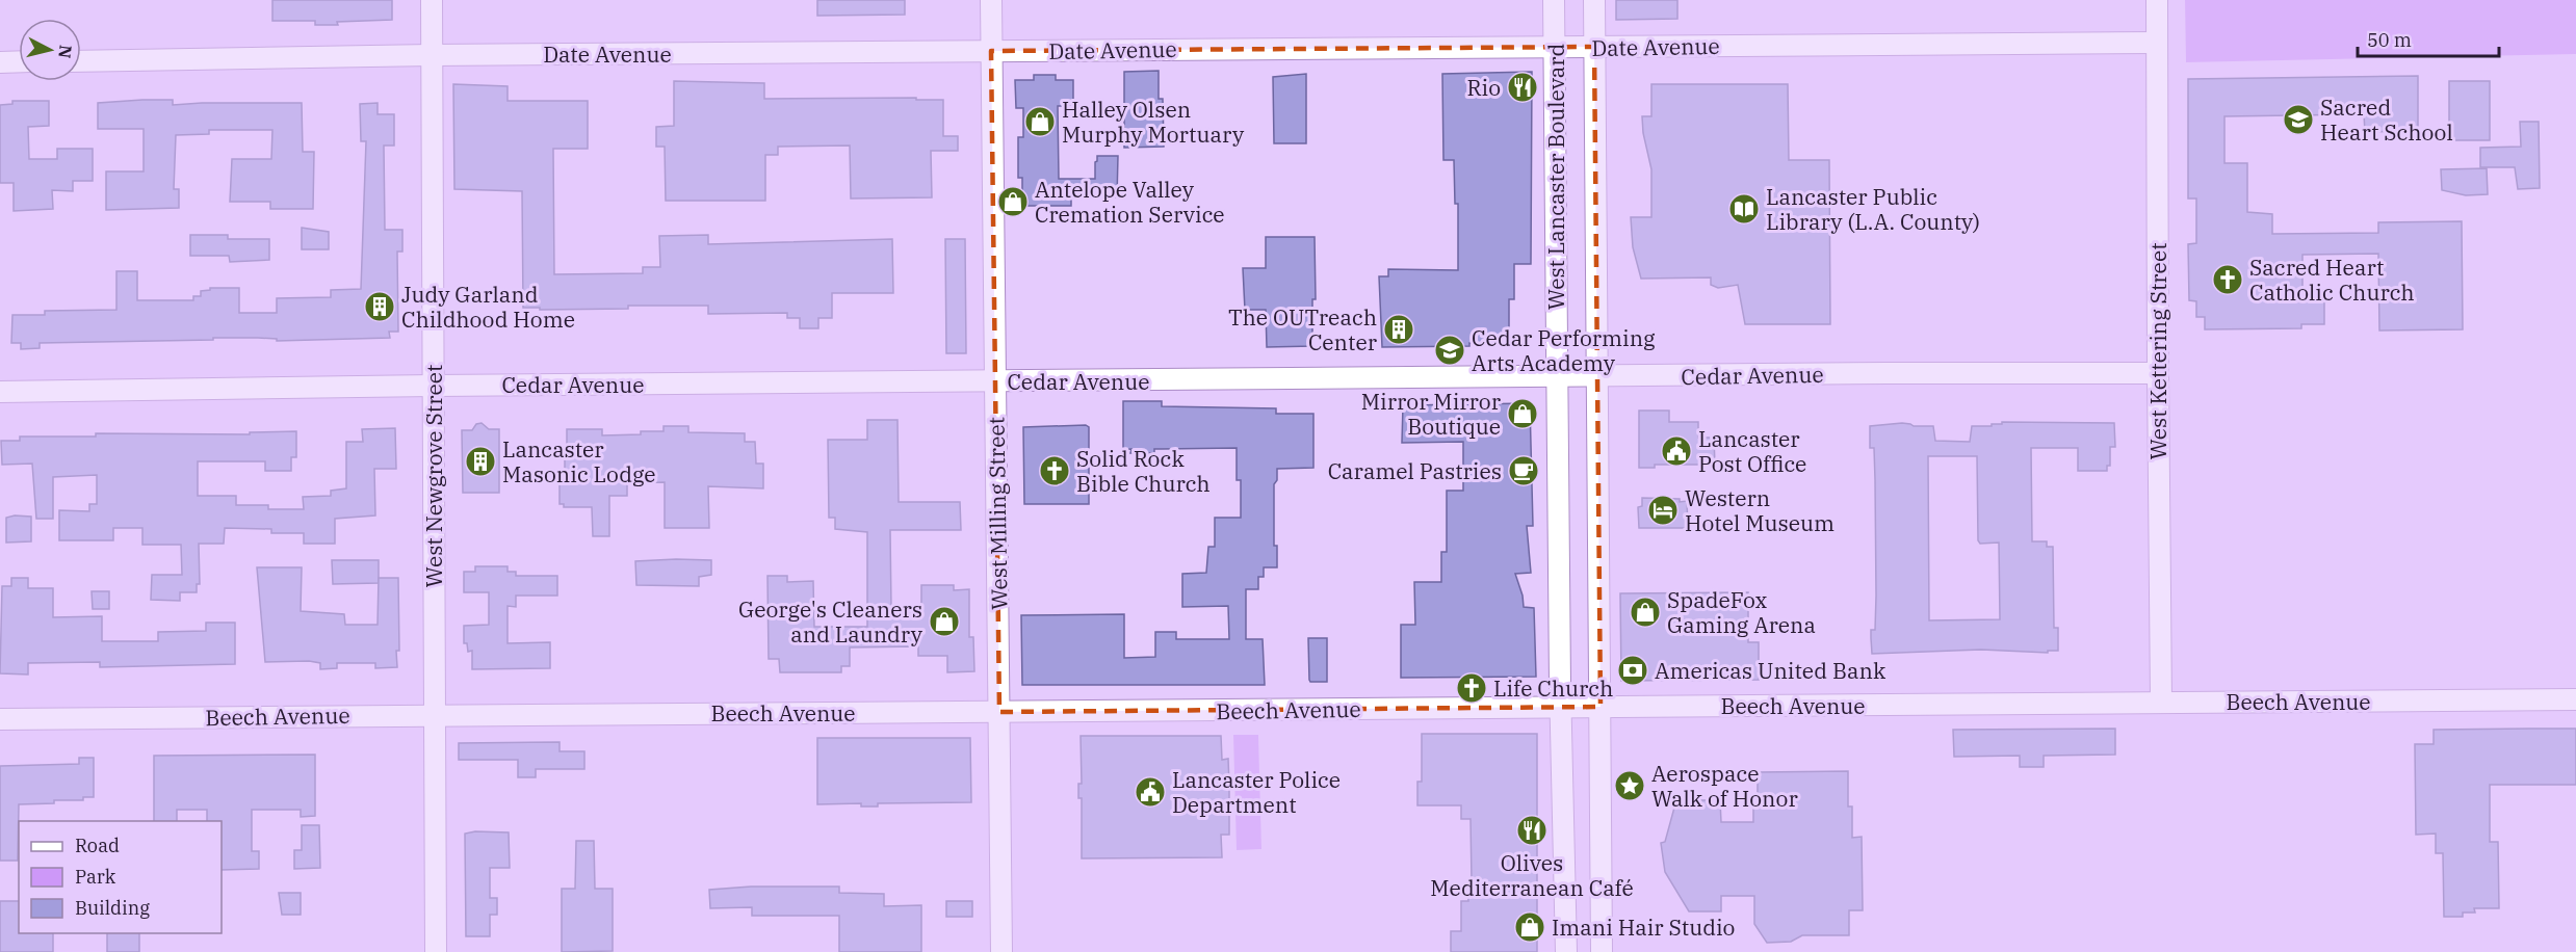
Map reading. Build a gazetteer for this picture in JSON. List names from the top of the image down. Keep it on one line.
{"streets":{"street":["Date Avenue","West Lancaster Boulevard","West Kettering Street","Cedar Avenue","West Newgrove Street","West Milling Street","Beech Avenue"]},"crossings":[["Date Avenue","West Lancaster Boulevard"],["Date Avenue","West Kettering Street"],["Date Avenue","West Newgrove Street"],["Date Avenue","West Milling Street"],["West Lancaster Boulevard","Cedar Avenue"],["West Lancaster Boulevard","Beech Avenue"],["West Kettering Street","Cedar Avenue"],["West Kettering Street","Beech Avenue"],["Cedar Avenue","West Newgrove Street"],["Cedar Avenue","West Milling Street"],["West Newgrove Street","Beech Avenue"],["West Milling Street","Beech Avenue"]],"places":{"restaurant":["Rio","Olives Mediterranean Café"],"school or university":["Sacred Heart School","Cedar Performing Arts Academy"],"shop":["Halley Olsen Murphy Mortuary","Antelope Valley Cremation Service","Mirror Mirror Boutique","SpadeFox Gaming Arena","George's Cleaners and Laundry","Imani Hair Studio"],"library":["Lancaster Public Library (L.A. County)"],"church":["Sacred Heart Catholic Church","Solid Rock Bible Church","Life Church"],"building":["Judy Garland Childhood Home","The OUTreach Center","Lancaster Masonic Lodge"],"public building":["Lancaster Post Office","Lancaster Police Department"],"cafe":["Caramel Pastries"],"hotel":["Western Hotel Museum"],"bank":["Americas United Bank"],"place":["Aerospace Walk of Honor"]},"legend":["Road","Park","Building"],"scale_bar":"50 m","north":"right"}
